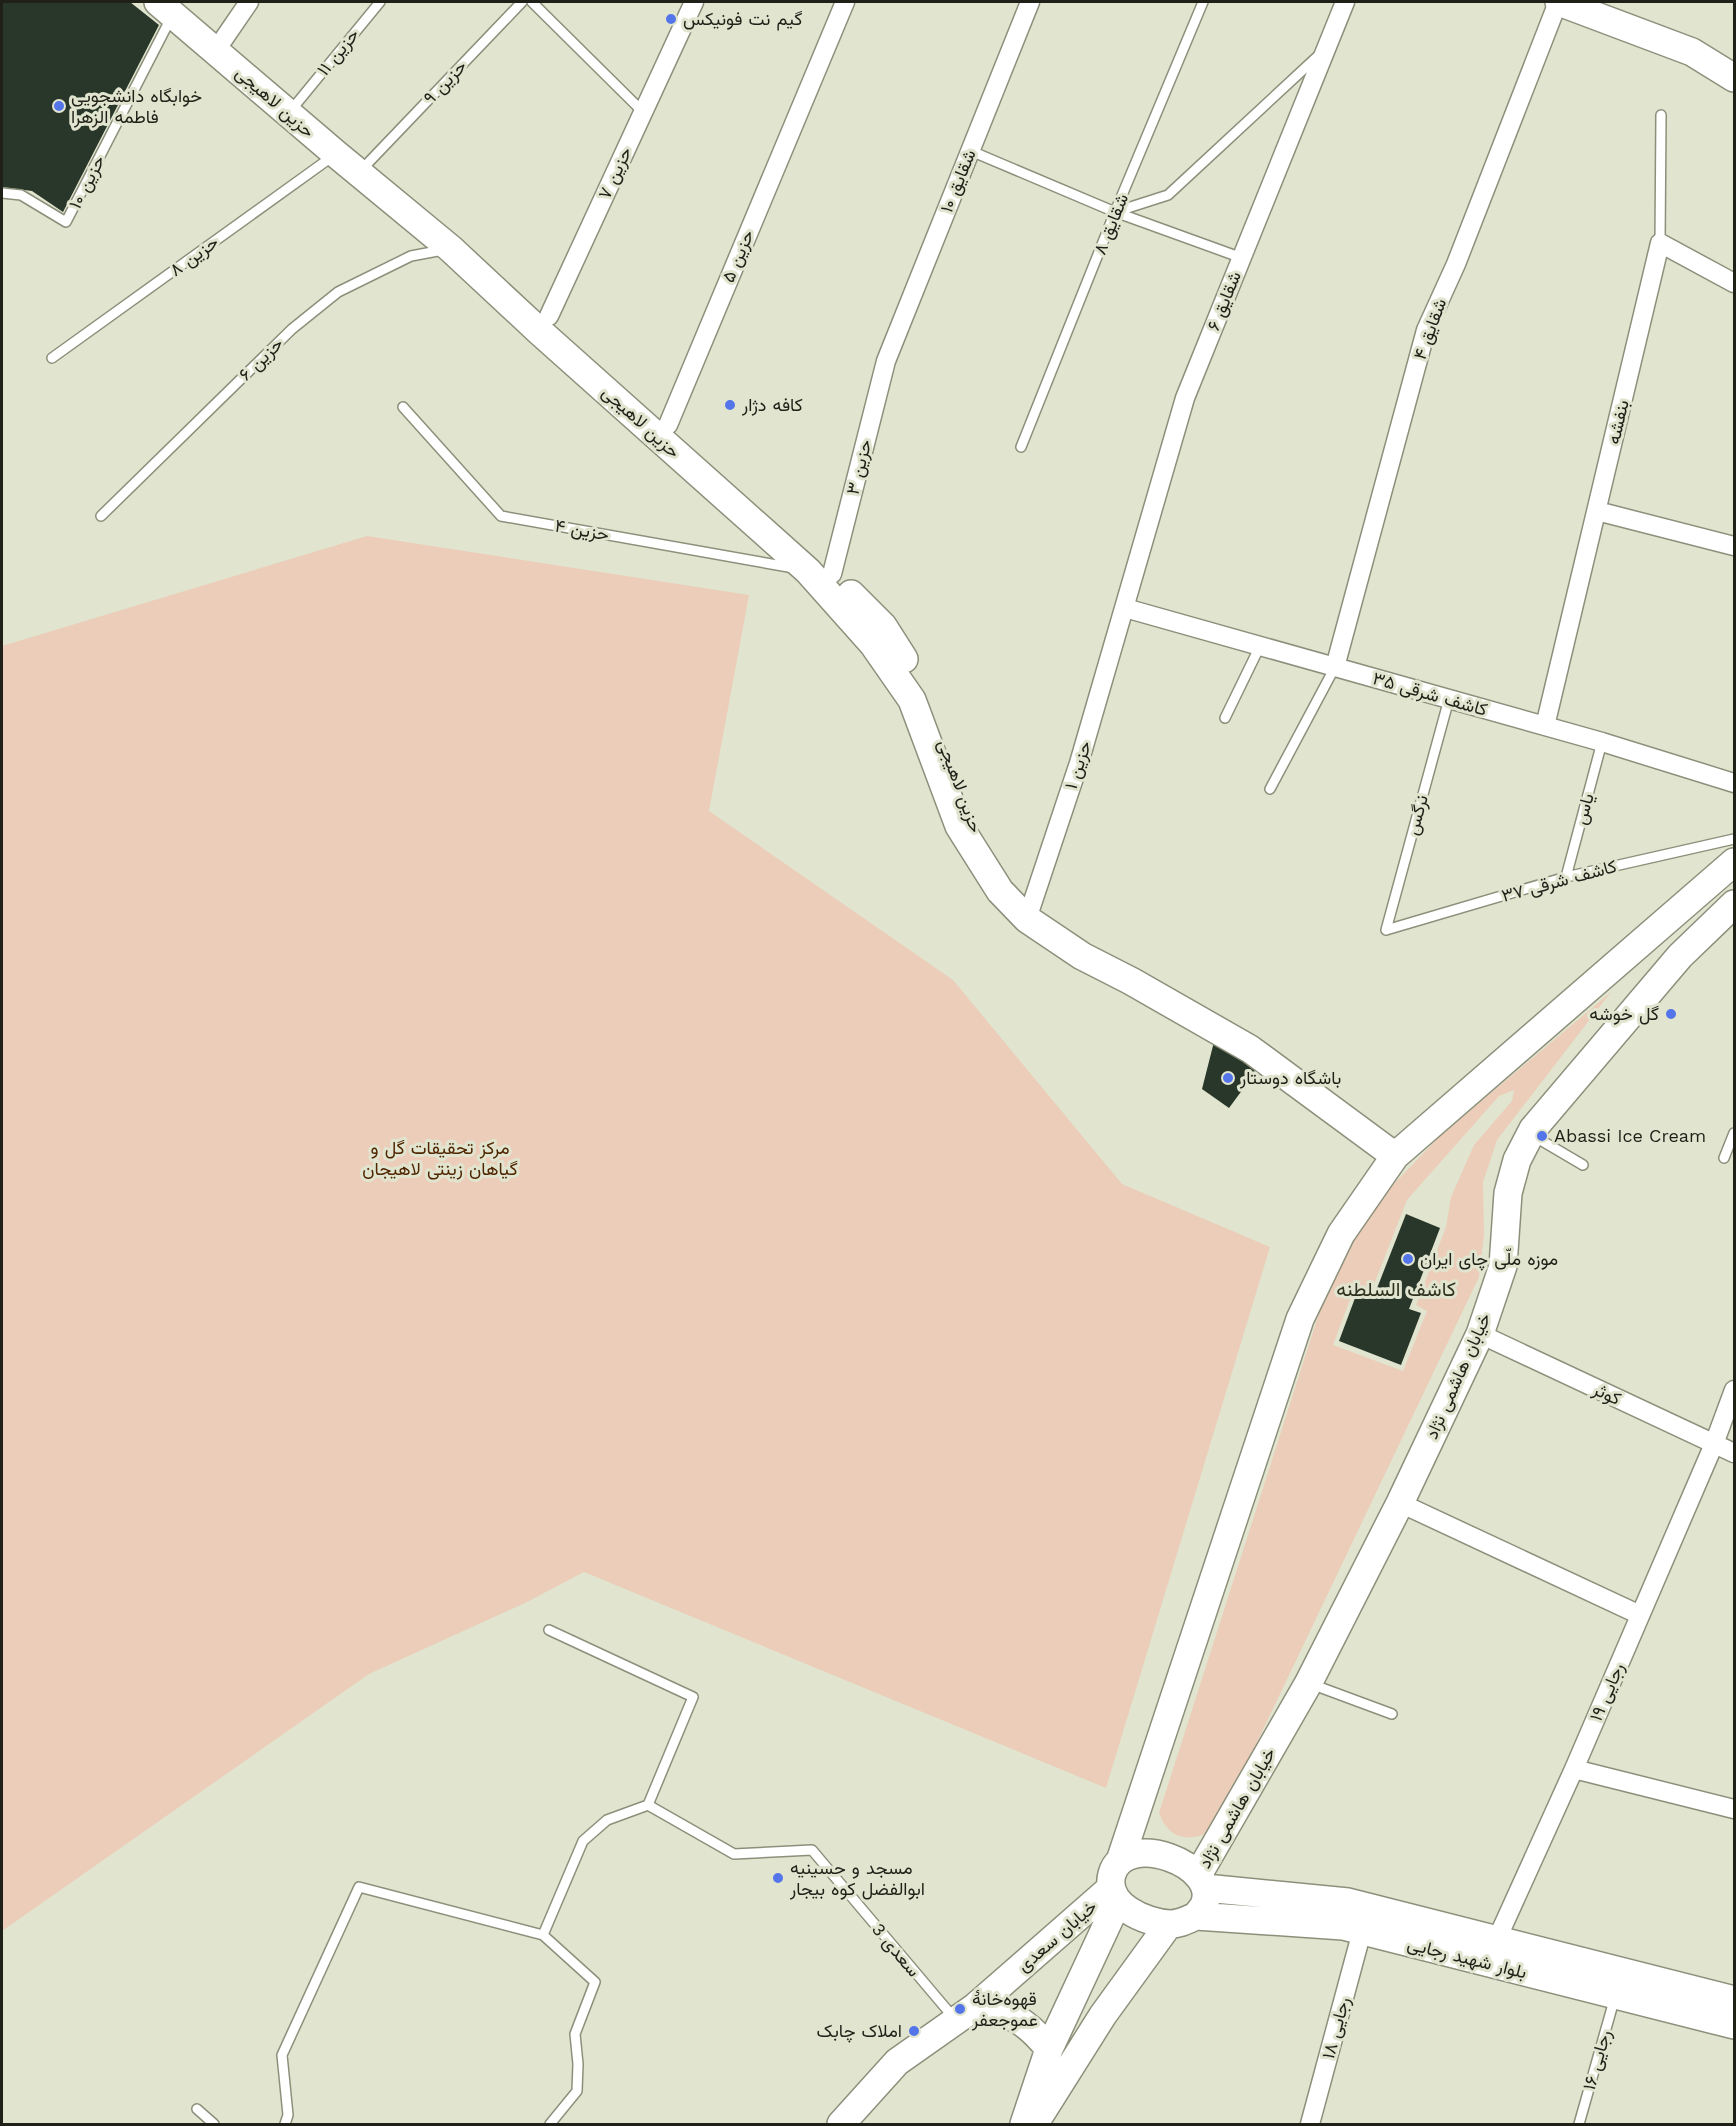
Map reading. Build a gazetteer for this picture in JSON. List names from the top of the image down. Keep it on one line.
{"streets":{"main road":["حزین لاهیجی","خیابان هاشمی نژاد","خیابان سعدی","بلوار شهید رجایی"],"street":["حزین ۷","شقایق ۱۰","حزین ۵","شقایق ۶","شقایق ۴","بنفشه","حزین ۳","کاشف شرقی ۳۵","حزین ۱","کوثر","رجایی ۱۹","رجایی ۱۸"],"lane":["حزین ۱۱","حزین ۹","حزین ۱۰","شقایق ۸","حزین ۸","حزین ۶","حزین ۴","یاس","نرگس","کاشف شرقی ۳۷","سعدی 3","رجایی ۱۶"]},"crossings":[["حزین ۱۱","حزین لاهیجی"],["حزین ۹","حزین لاهیجی"],["حزین لاهیجی","حزین ۷"],["حزین لاهیجی","حزین ۱۰"],["حزین لاهیجی","حزین ۸"],["حزین لاهیجی","حزین ۵"],["حزین لاهیجی","حزین ۶"],["حزین لاهیجی","حزین ۳"],["حزین لاهیجی","حزین ۴"],["حزین لاهیجی","حزین ۱"],["شقایق ۱۰","حزین ۳"],["شقایق ۶","کاشف شرقی ۳۵"],["شقایق ۶","حزین ۱"],["شقایق ۴","کاشف شرقی ۳۵"],["بنفشه","کاشف شرقی ۳۵"],["حزین ۳","حزین ۴"],["کاشف شرقی ۳۵","حزین ۱"],["کاشف شرقی ۳۵","یاس"],["کاشف شرقی ۳۵","نرگس"],["یاس","کاشف شرقی ۳۷"],["نرگس","کاشف شرقی ۳۷"],["خیابان هاشمی نژاد","کوثر"],["خیابان هاشمی نژاد","خیابان سعدی"],["خیابان هاشمی نژاد","بلوار شهید رجایی"],["کوثر","رجایی ۱۹"],["رجایی ۱۹","بلوار شهید رجایی"],["خیابان سعدی","سعدی 3"],["خیابان سعدی","بلوار شهید رجایی"],["بلوار شهید رجایی","رجایی ۱۸"],["بلوار شهید رجایی","رجایی ۱۶"]],"districts":["کاشف السلطنه"],"parks":["مرکز تحقیقات گل و گیاهان زینتی لاهیجان"],"places":["گیم نت فونیکس","خوابگاه دانشجویی فاطمه الزهرا","کافه دژار","گل خوشه","باشگاه دوستار","Abassi Ice Cream","موزه ملّی چای ایران","مسجد و حسینیه ابوالفضل کوه بیجار","قهوه‌خانهٔ عموجعفر","املاک چابک"]}
